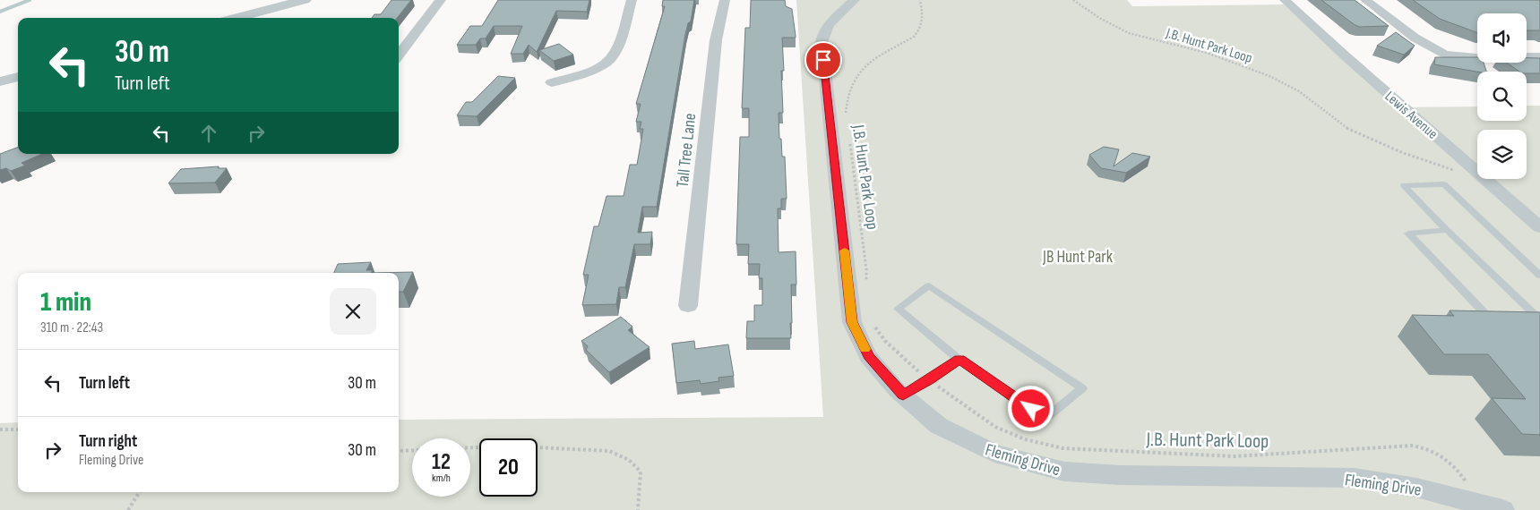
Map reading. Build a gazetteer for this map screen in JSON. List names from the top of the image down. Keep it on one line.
{"streets":{"street":["Lewis Avenue","Tall Tree Lane","Fleming Drive"],"path":["J.B. Hunt Park Loop"]},"parks":["JB Hunt Park"],"page":{"turn":["30 m","Turn left"],"heading":["1 min","310 m · 22:43"],"list":[{"name":"Turn left","value":"30 m"},{"name":"Turn right","note":"Fleming Drive","value":"30 m"}],"speed":"12 km/h","limit":"20"}}
